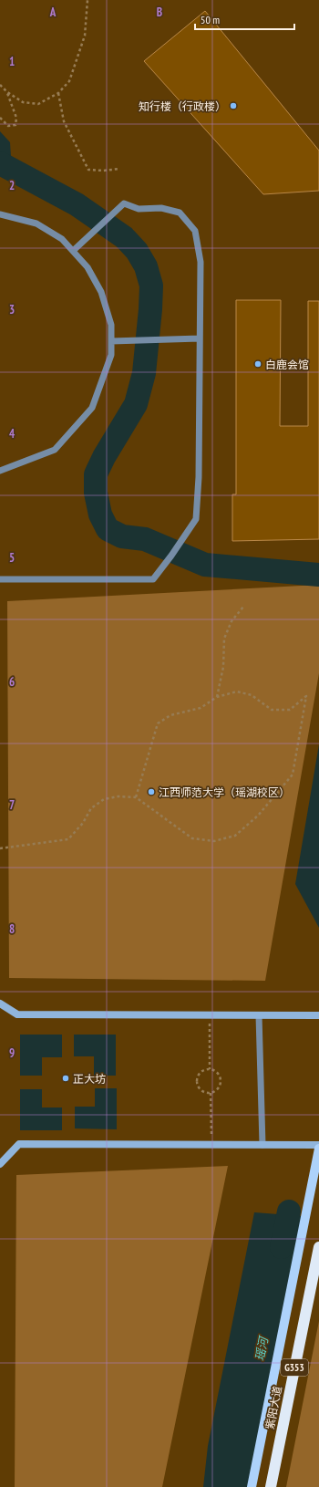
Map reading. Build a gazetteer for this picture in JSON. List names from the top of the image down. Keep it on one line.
{"streets":{"highway":["G353","紫阳大道"]},"water":["瑶河"],"places":["知行楼（行政楼）","白鹿会馆","江西师范大学（瑶湖校区）","正大坊"],"scale_bar":"50 m","grid":{"columns":["A","B"],"rows":["1","2","3","4","5","6","7","8","9"]}}
